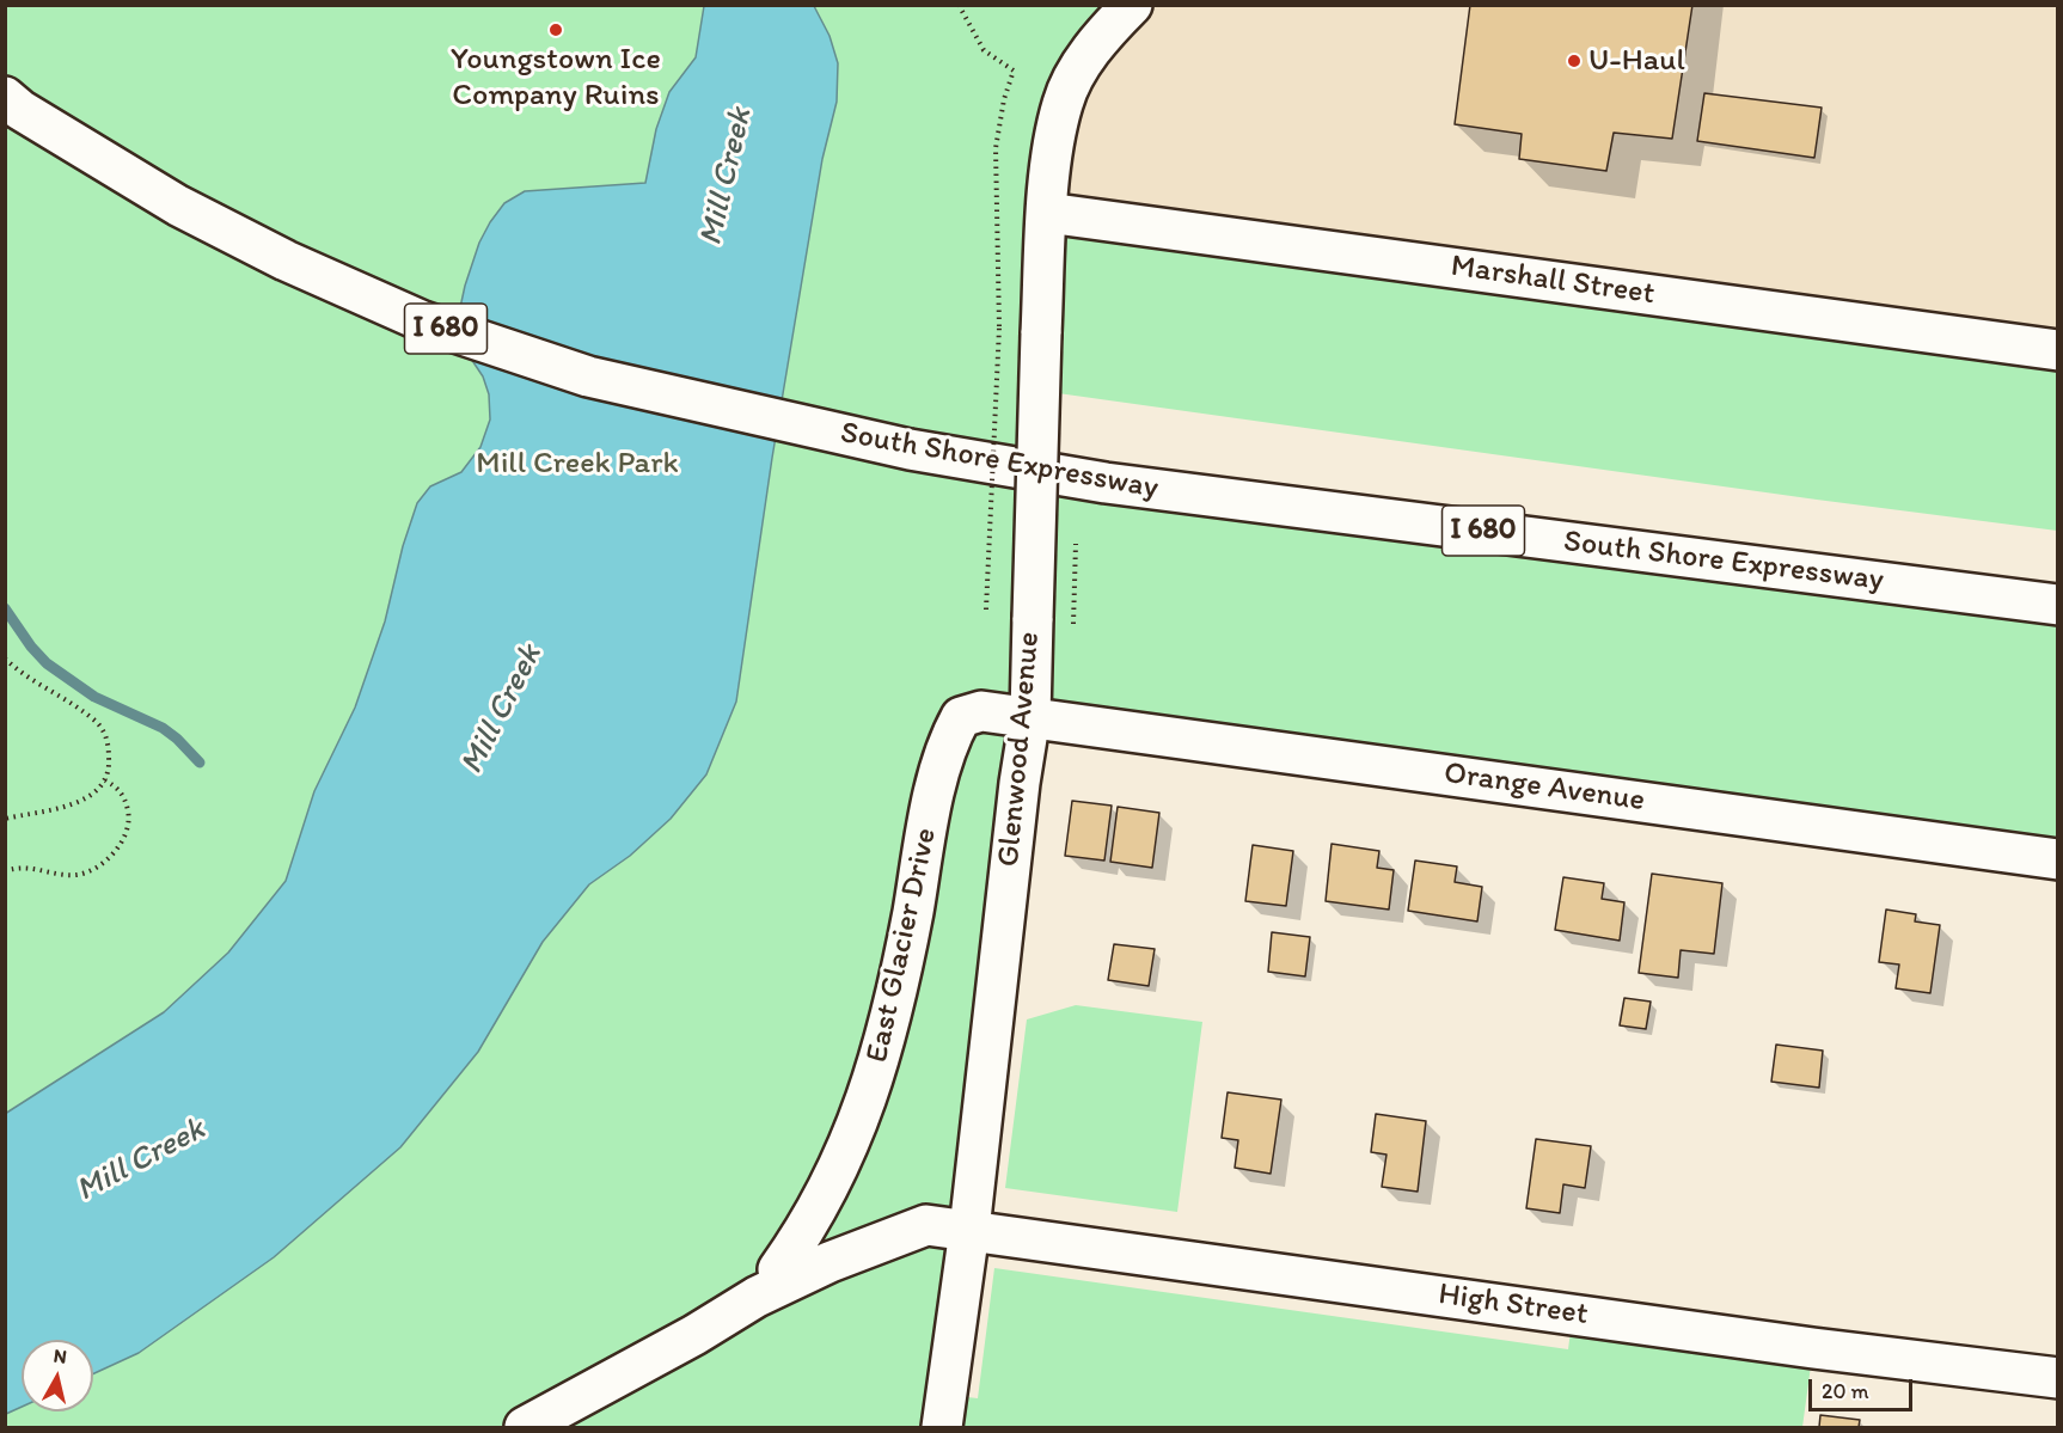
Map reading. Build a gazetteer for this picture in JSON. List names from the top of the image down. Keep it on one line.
{"streets":{"main road":["Marshall Street","I 680","South Shore Expressway","Glenwood Avenue","Orange Avenue","East Glacier Drive","High Street"]},"crossings":[["Marshall Street","Glenwood Avenue"],["Glenwood Avenue","Orange Avenue"],["Glenwood Avenue","East Glacier Drive"],["Glenwood Avenue","High Street"],["Orange Avenue","East Glacier Drive"]],"water":["Mill Creek"],"parks":["Mill Creek Park"],"places":["Youngstown Ice Company Ruins","U-Haul"],"scale_bar":"20 m","north":"top"}
